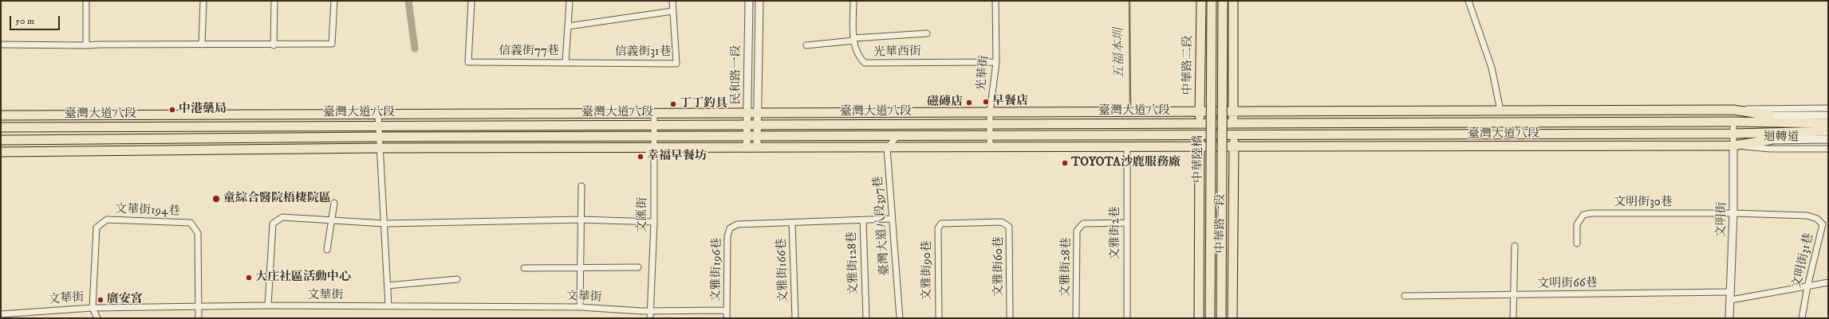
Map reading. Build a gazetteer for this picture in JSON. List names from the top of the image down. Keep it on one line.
{"streets":{"main road":["中華路二段","臺灣大道八段","中華陸橋","中華路一段"],"street":["信義街77巷","信義街31巷","光華西街","光華街","民和路一段","迴轉道","文明街30巷","文華街194巷","文匯街","文明街","臺灣大道八段397巷","文雅街2巷","文明街31巷","文雅街128巷","文雅街60巷","文雅街28巷","文雅街196巷","文雅街166巷","文雅街90巷","文明街66巷","文華街"]},"crossings":[["信義街77巷","信義街31巷"],["光華西街","光華街"],["中華路二段","臺灣大道八段"],["中華路二段","中華路一段"],["光華街","臺灣大道八段"],["民和路一段","臺灣大道八段"],["臺灣大道八段","迴轉道"],["臺灣大道八段","文匯街"],["臺灣大道八段","文明街"],["臺灣大道八段","中華路一段"],["臺灣大道八段","臺灣大道八段397巷"],["臺灣大道八段","文雅街2巷"],["迴轉道","文明街"],["文明街30巷","文明街"],["文明街30巷","文明街31巷"],["文華街194巷","文華街"],["文匯街","文華街"],["文明街","文明街31巷"],["文明街","文明街66巷"],["文雅街2巷","文雅街28巷"],["文明街31巷","文明街66巷"],["文雅街128巷","文雅街196巷"],["文雅街128巷","文雅街166巷"],["文雅街60巷","文雅街90巷"],["文雅街196巷","文雅街166巷"],["文雅街196巷","文華街"]],"water":["五福本圳"],"places":["早餐店","磁磚店","丁丁釣具","中港藥局","幸福早餐坊","TOYOTA沙鹿服務廠","童綜合醫院梧棲院區","大庄社區活動中心","廣安宮"],"scale_bar":"50 m"}
